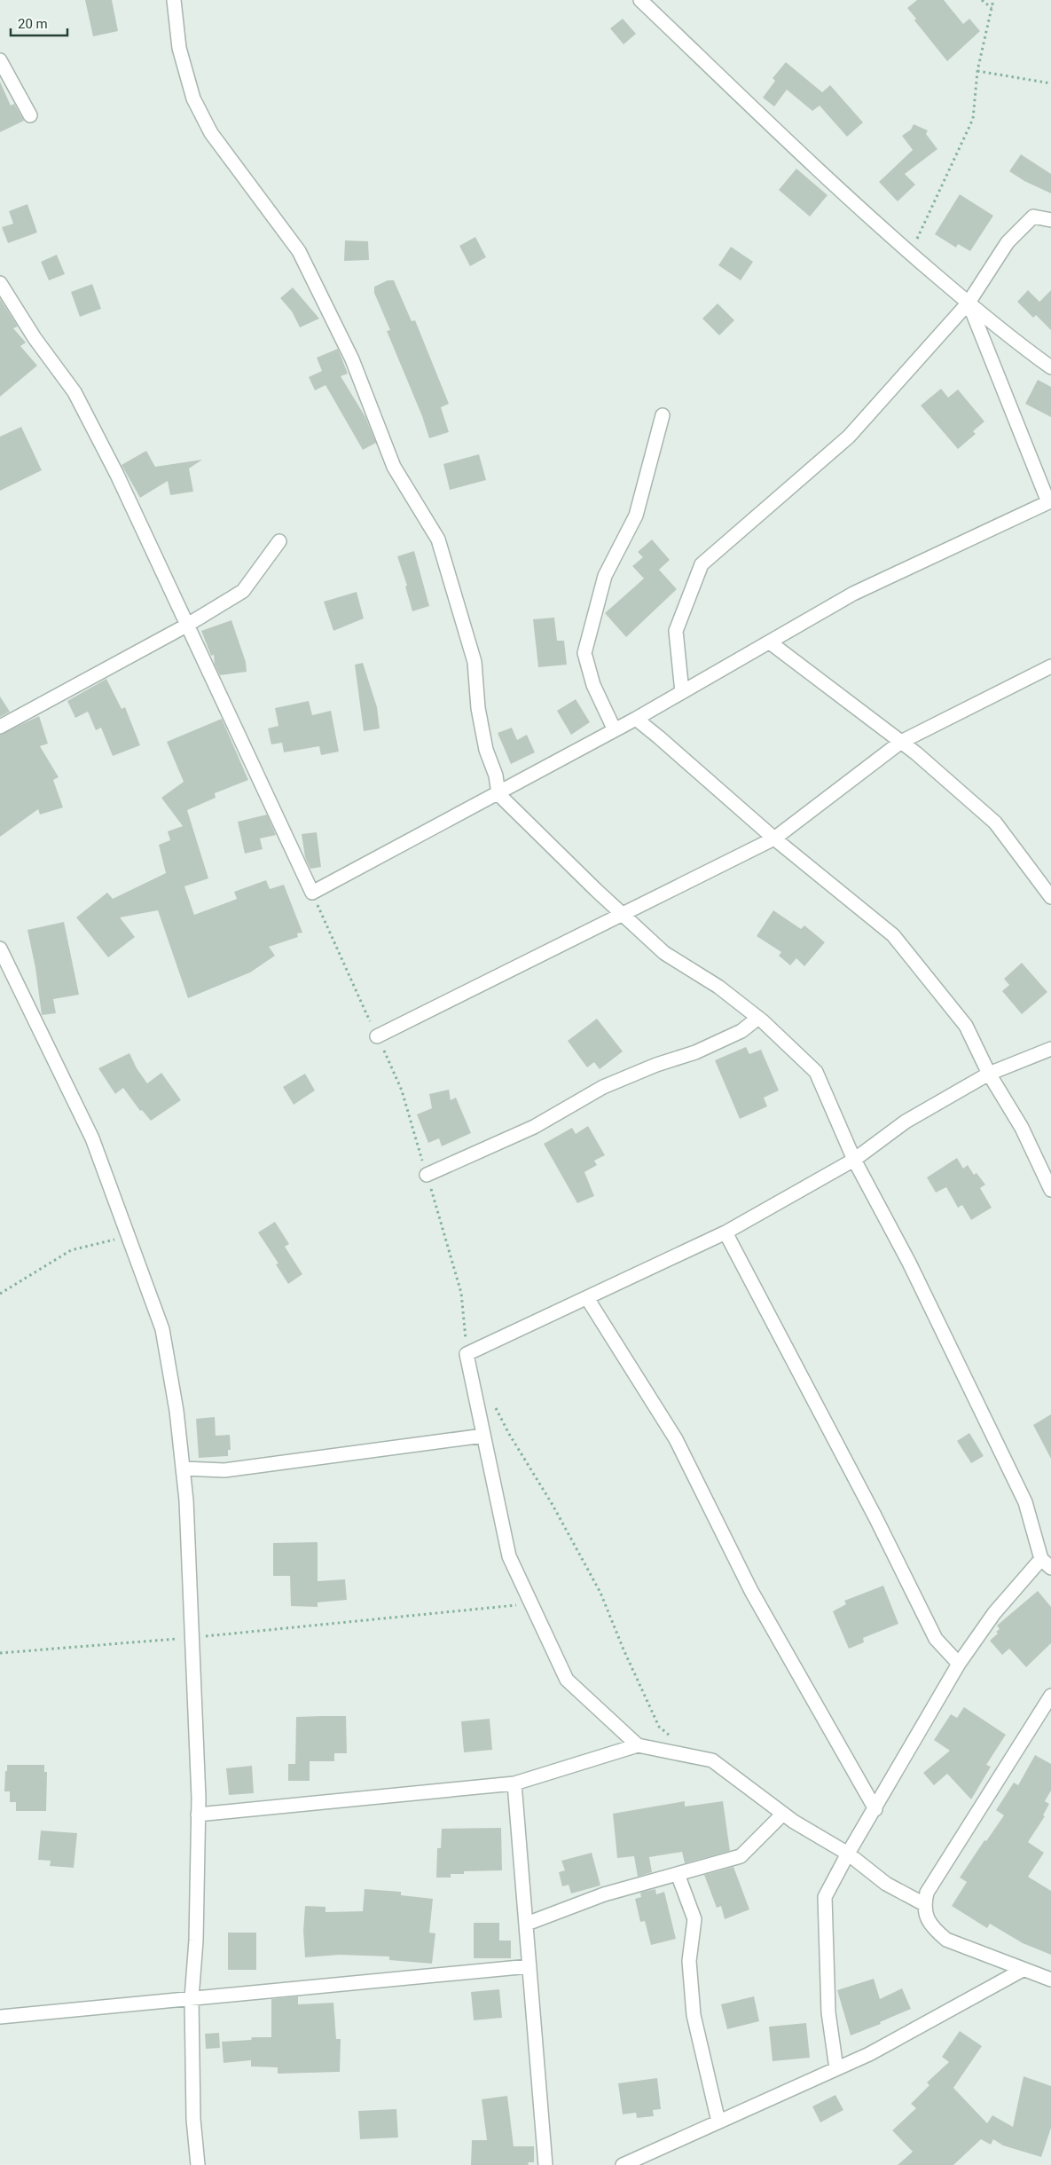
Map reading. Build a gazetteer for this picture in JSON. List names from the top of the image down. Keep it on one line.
{"scale_bar":"20 m"}
